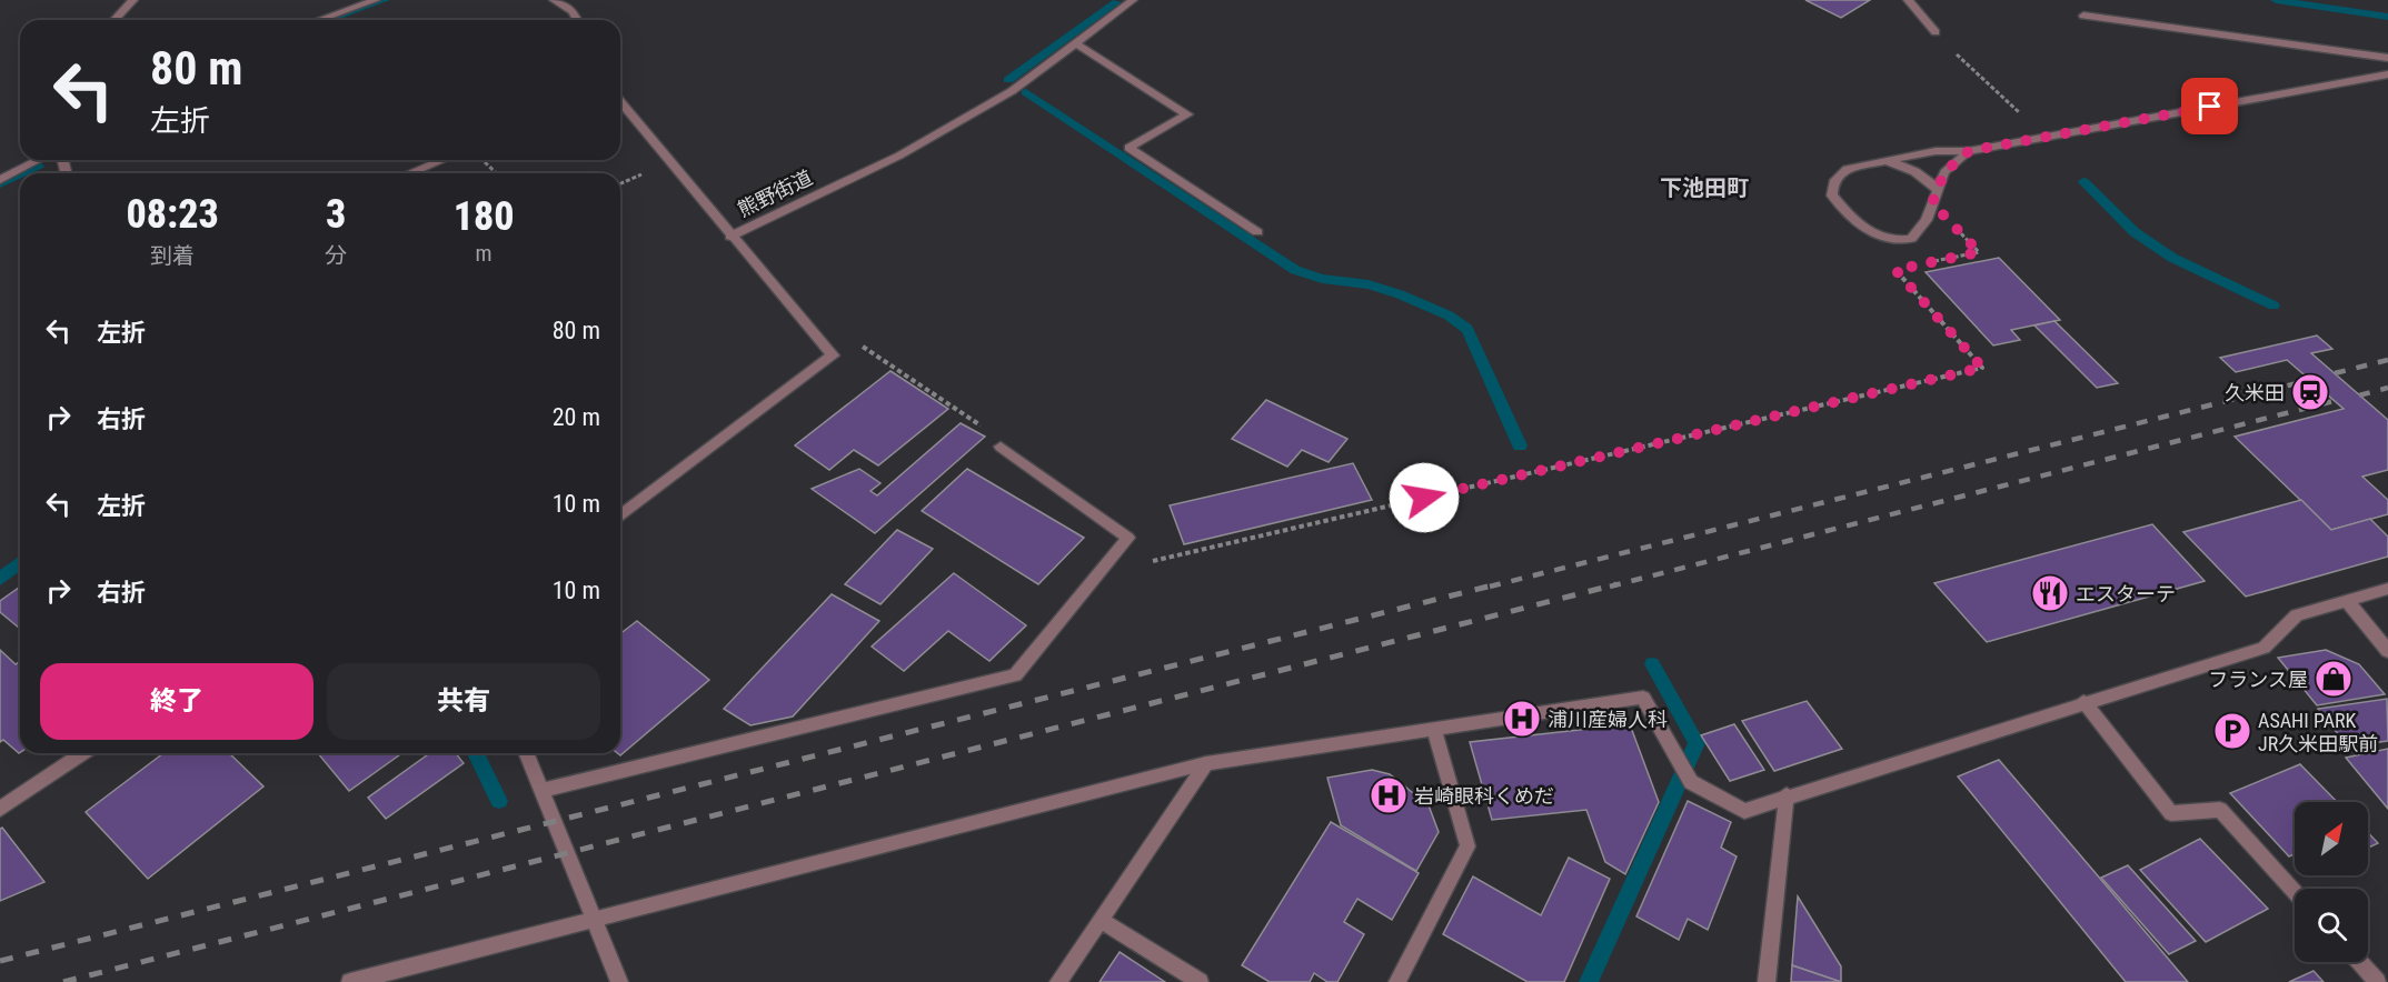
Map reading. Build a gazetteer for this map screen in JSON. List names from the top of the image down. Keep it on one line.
{"streets":{"street":["熊野街道"]},"districts":["下池田町"],"places":{"station":["久米田"],"restaurant":["エスターテ"],"shop":["フランス屋"],"hospital":["浦川産婦人科","岩崎眼科くめだ"],"parking":["ASAHI PARK JR久米田駅前"]},"north":"top right","page":{"turn":["80 m","左折"],"eta":["08:23","到着","3","分","180","m"],"list":[{"name":"左折","value":"80 m"},{"name":"右折","value":"20 m"},{"name":"左折","value":"10 m"},{"name":"右折","value":"10 m"}],"buttons":["終了","共有"]}}
